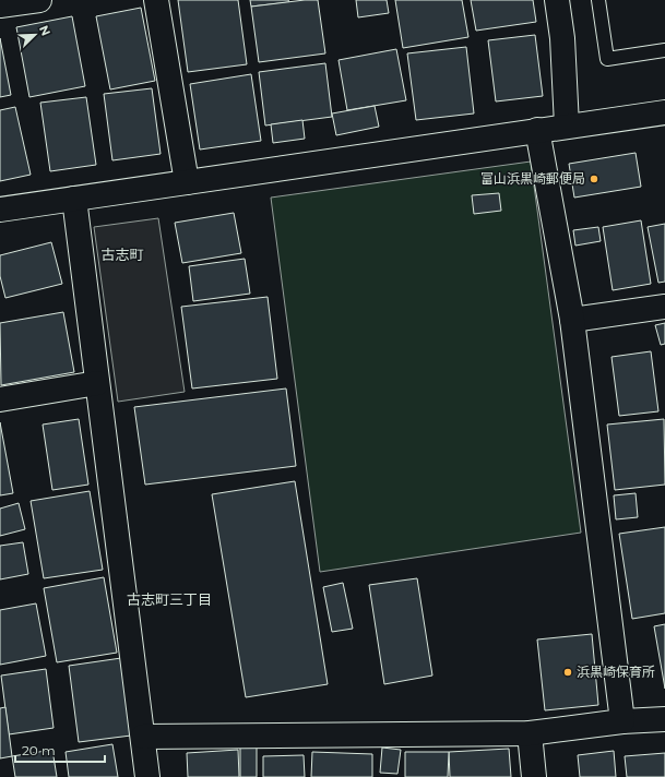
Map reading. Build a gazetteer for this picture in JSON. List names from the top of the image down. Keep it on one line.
{"districts":["古志町","古志町三丁目"],"places":["富山浜黒崎郵便局","浜黒崎保育所"],"scale_bar":"20 m","north":"top right"}
